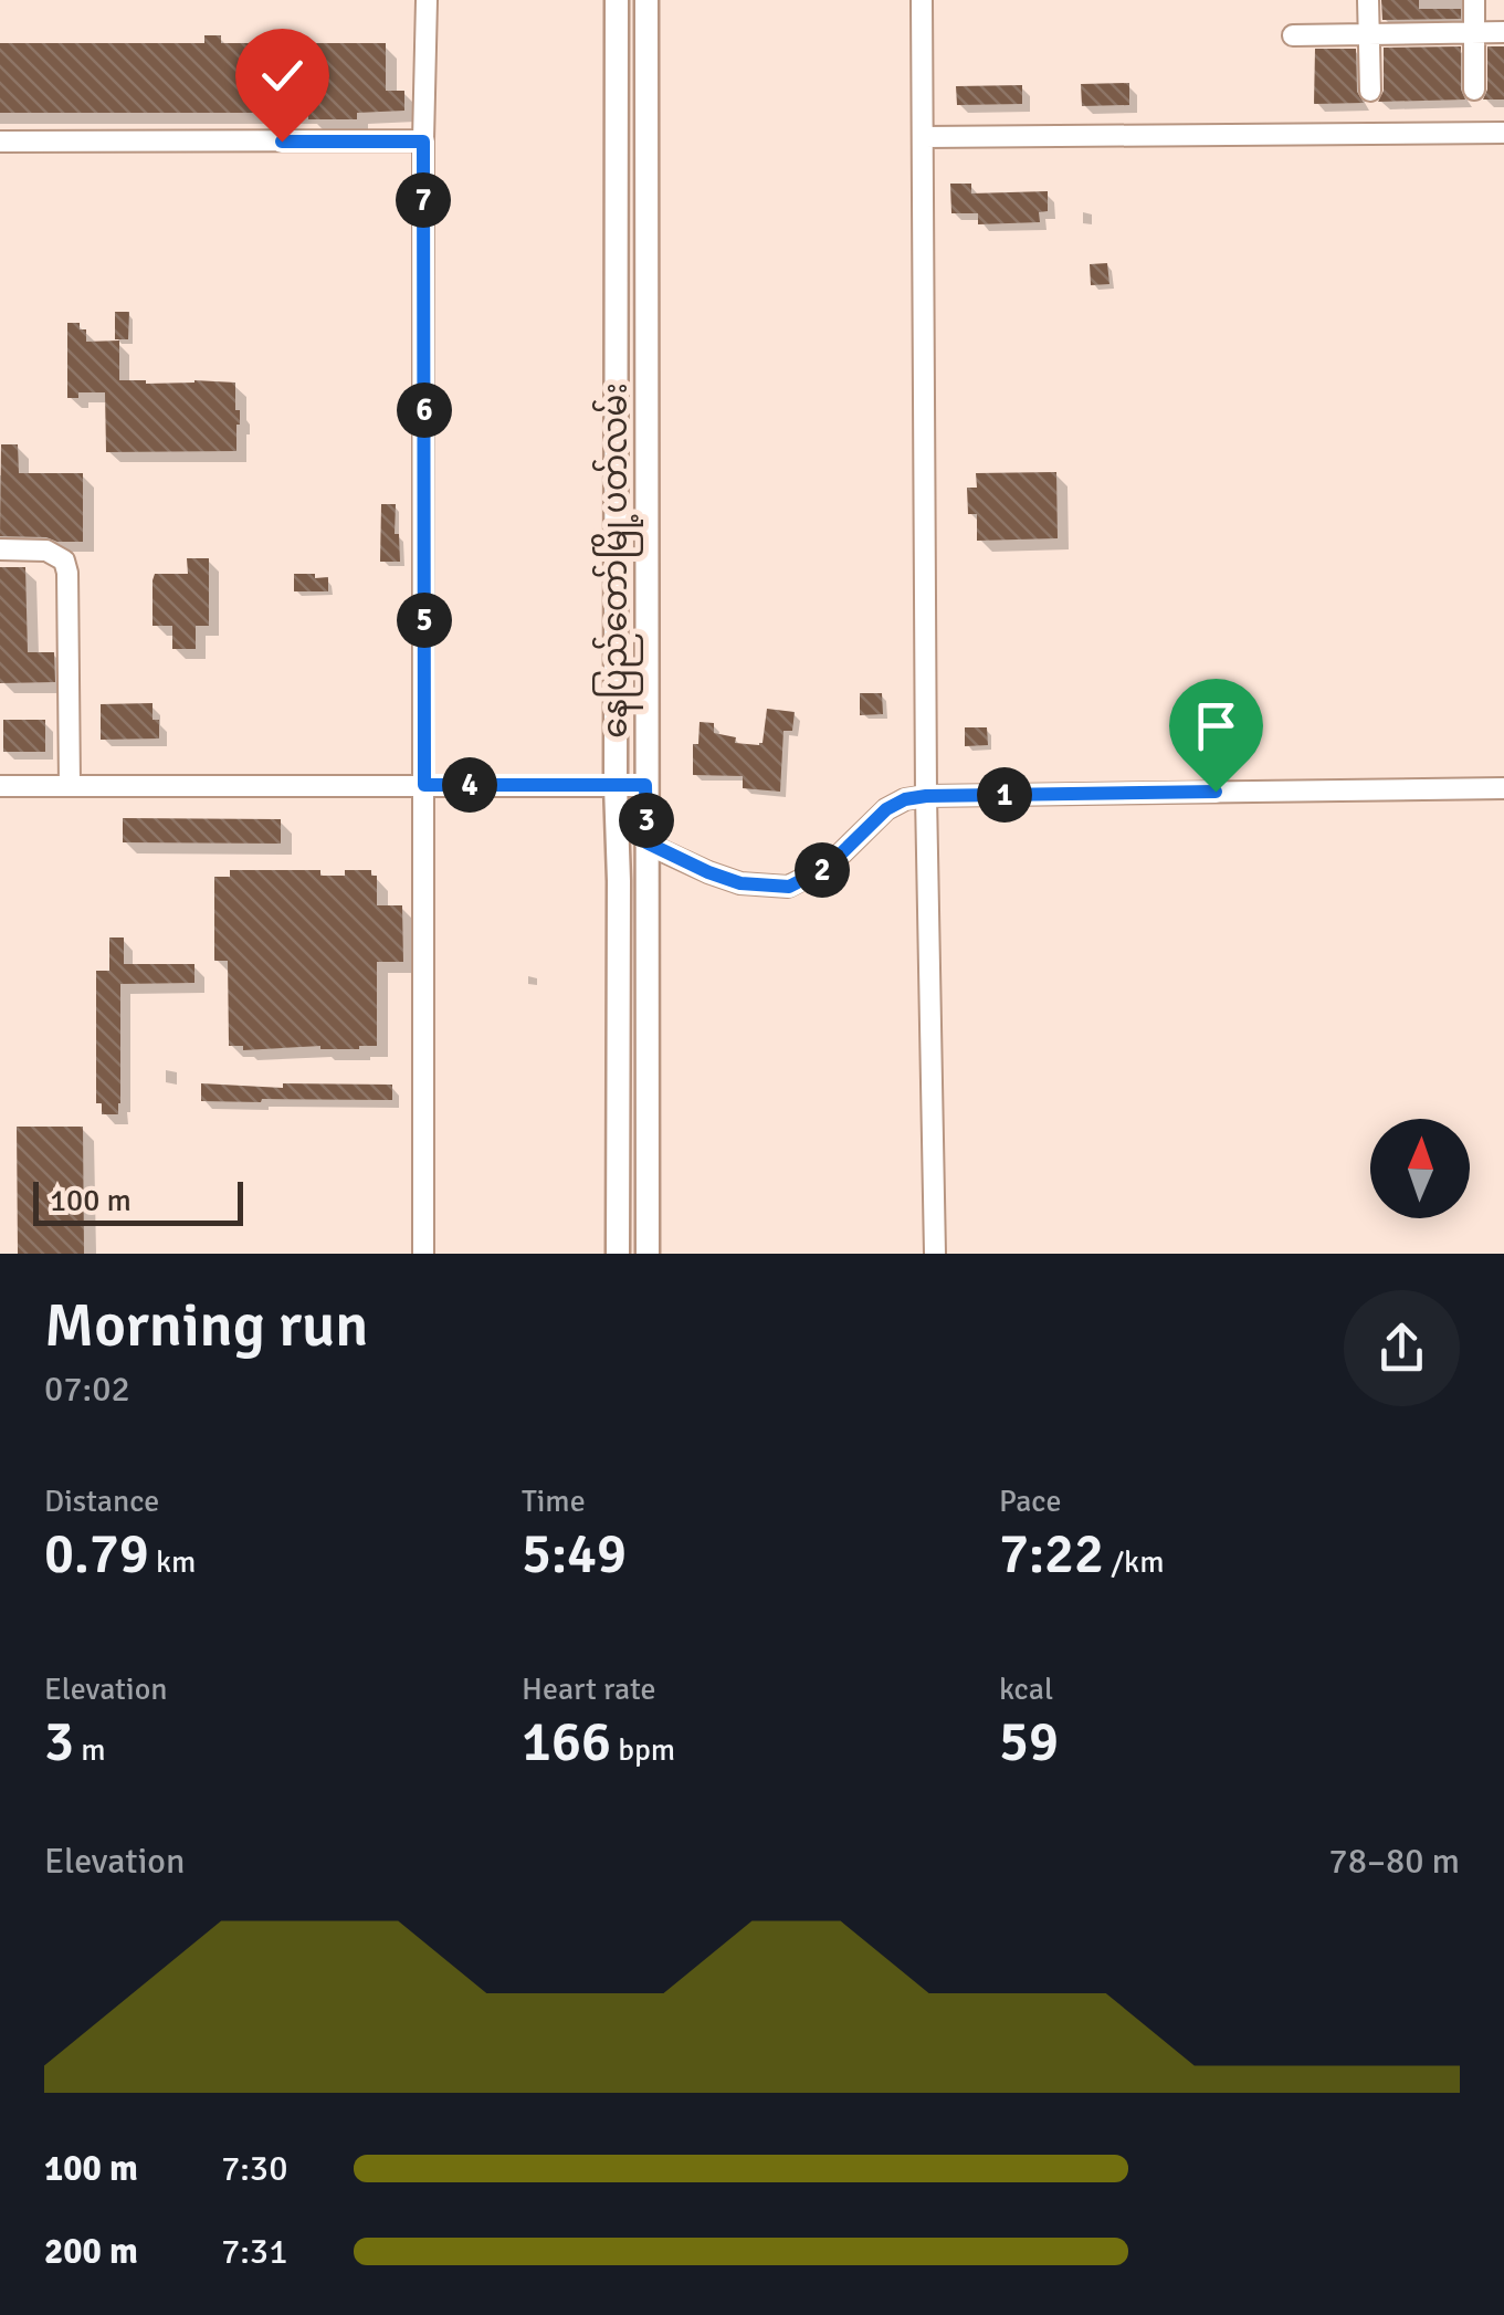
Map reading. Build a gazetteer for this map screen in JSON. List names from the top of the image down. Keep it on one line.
{"streets":{"main road":["နေပြည်တော်မြို့ပတ်လမ်း"]},"scale_bar":"100 m","north":"top","page":{"pins":["7","6","5","4","1","3","2"],"scale":"100 m","heading":["Morning run","07:02"],"stats":[["Distance","0.79 km"],["Time","5:49"],["Pace","7:22 /km"],["Elevation","3 m"],["Heart rate","166 bpm"],["kcal","59"]],"chart":["Elevation","78–80 m"],"list":[{"name":"100 m","note":"7:30"},{"name":"200 m","note":"7:31"}]}}
